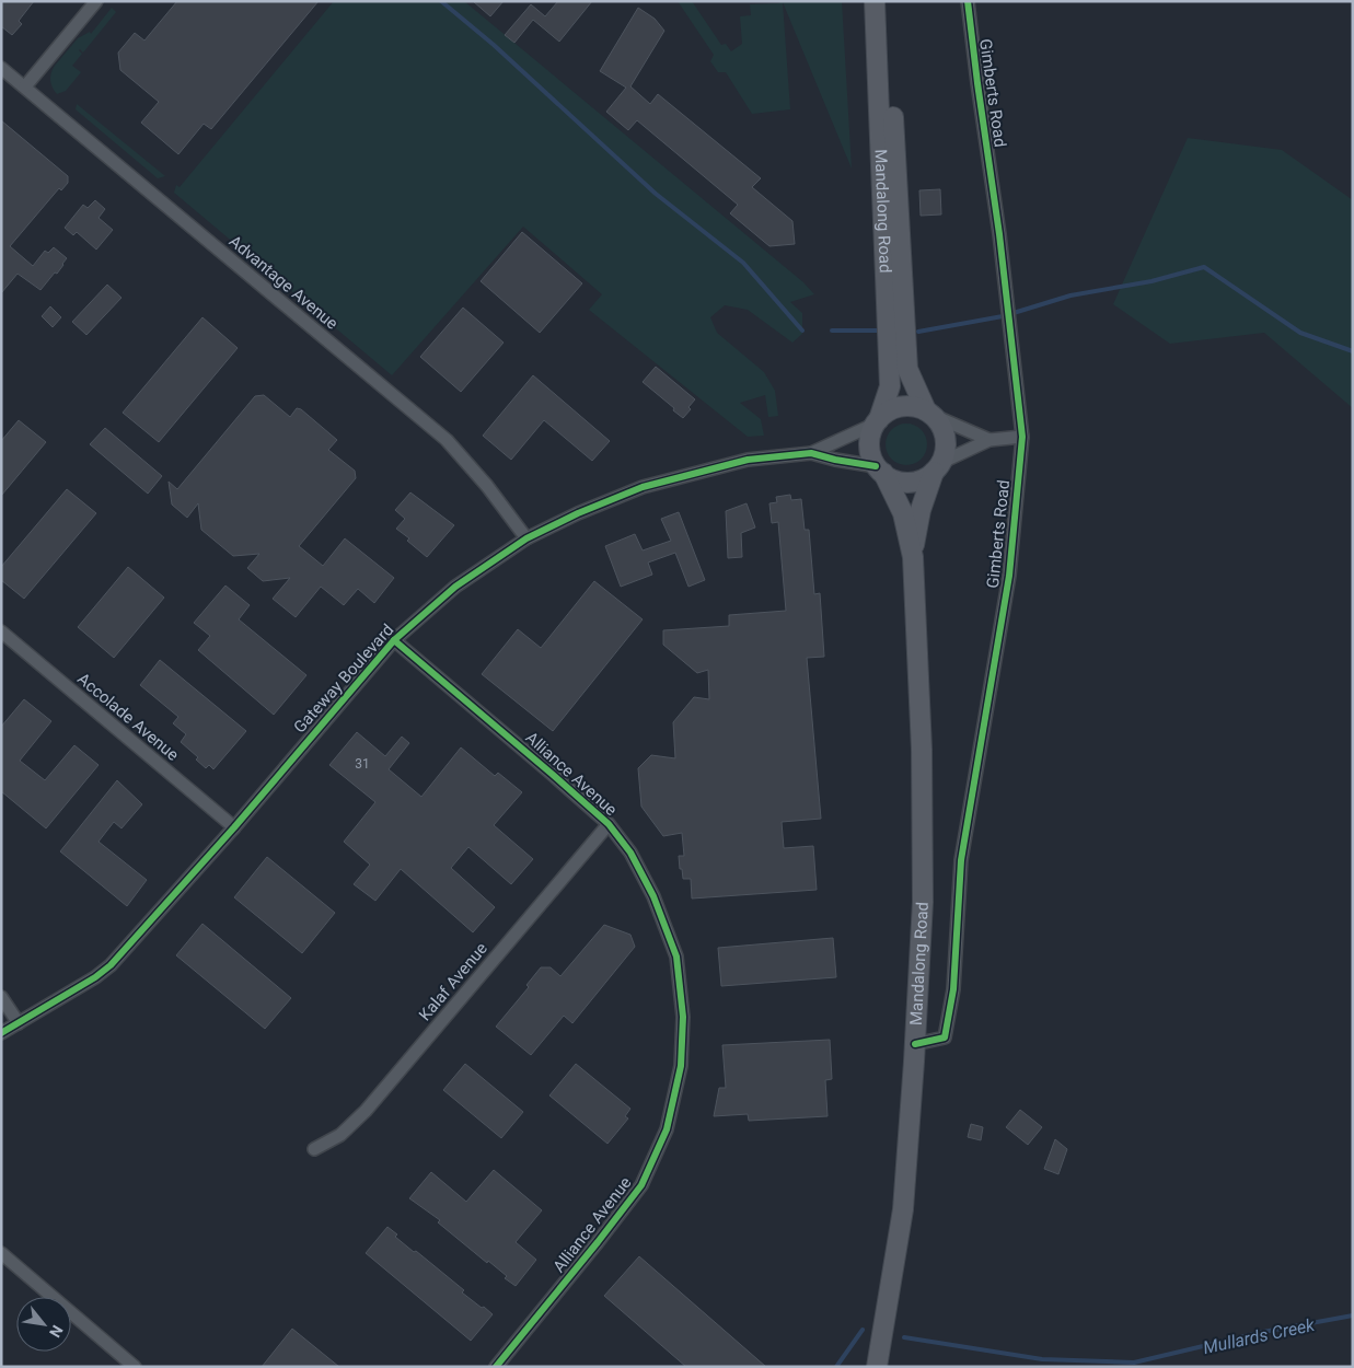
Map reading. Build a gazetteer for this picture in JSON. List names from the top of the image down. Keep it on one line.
{"streets":{"main road":["Mandalong Road"],"street":["Gimberts Road","Advantage Avenue","Gateway Boulevard","Accolade Avenue","Alliance Avenue","Kalaf Avenue"]},"crossings":[["Gimberts Road","Mandalong Road"],["Mandalong Road","Gateway Boulevard"],["Advantage Avenue","Gateway Boulevard"],["Gateway Boulevard","Accolade Avenue"],["Gateway Boulevard","Alliance Avenue"],["Alliance Avenue","Kalaf Avenue"]],"water":["Mullards Creek"],"house_numbers":["31"],"north":"bottom right"}
